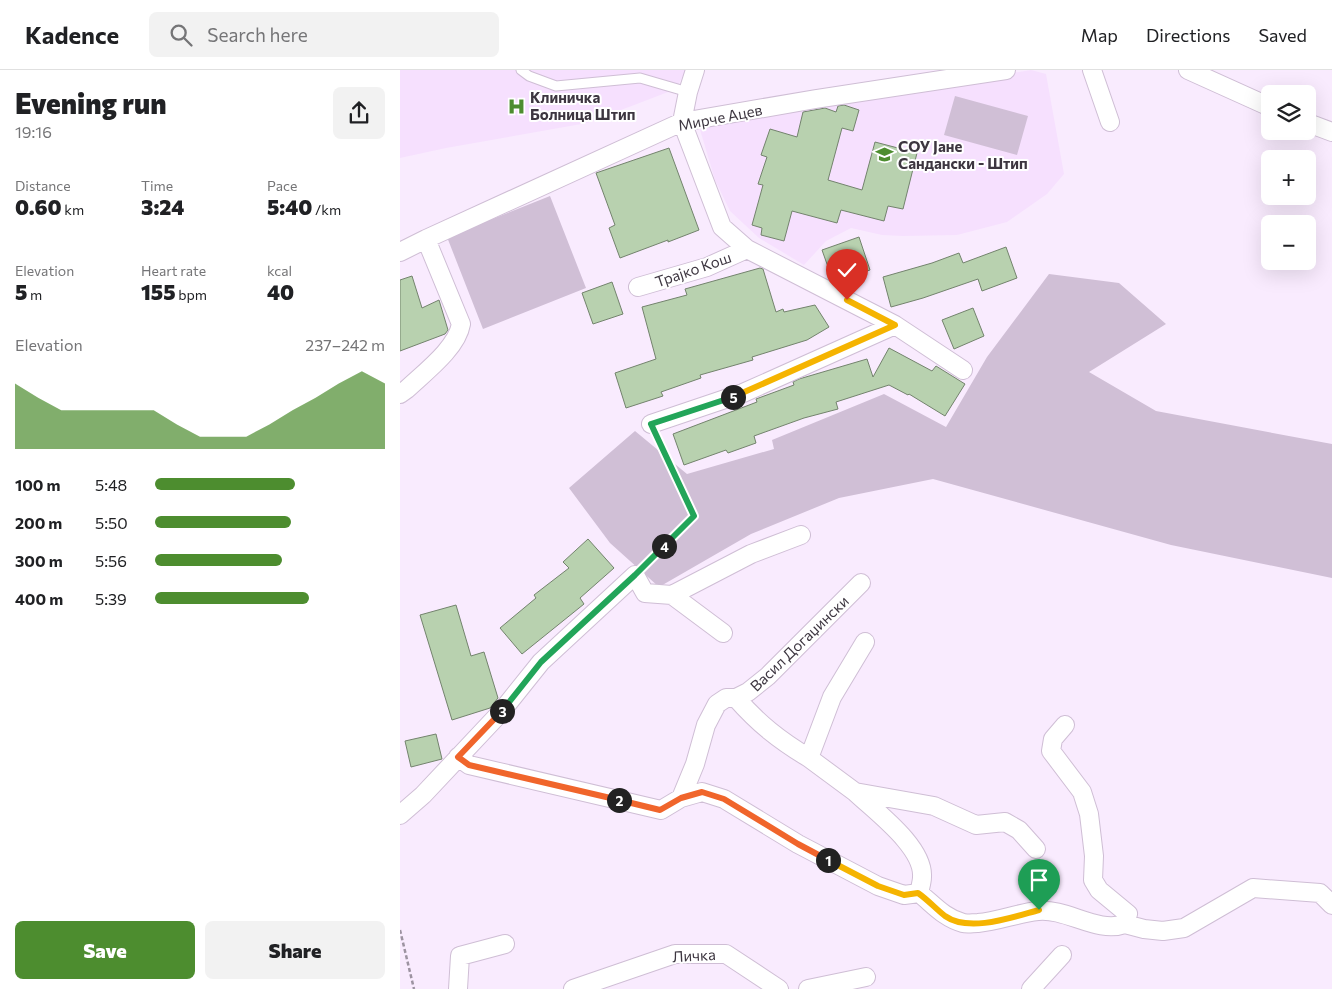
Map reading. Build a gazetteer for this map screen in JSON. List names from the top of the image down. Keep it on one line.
{"streets":{"street":["Мирче Ацев","Трајко Кош","Васил Догаџински","Личка"]},"places":{"hospital":["Клиничка Болница Штип"],"school or university":["СОУ Јане Сандански - Штип"]},"page":{"header":"Kadence","search":"Search here","nav":["Map","Directions","Saved"],"heading":["Evening run","19:16"],"map_buttons":["+","−"],"stats":[["Distance","0.60 km"],["Time","3:24"],["Pace","5:40 /km"],["Elevation","5 m"],["Heart rate","155 bpm"],["kcal","40"]],"chart":["Elevation","237–242 m"],"pins":["5","4","3","2","1"],"list":[{"name":"100 m","note":"5:48"},{"name":"200 m","note":"5:50"},{"name":"300 m","note":"5:56"},{"name":"400 m","note":"5:39"}],"buttons":["Save","Share"]}}
